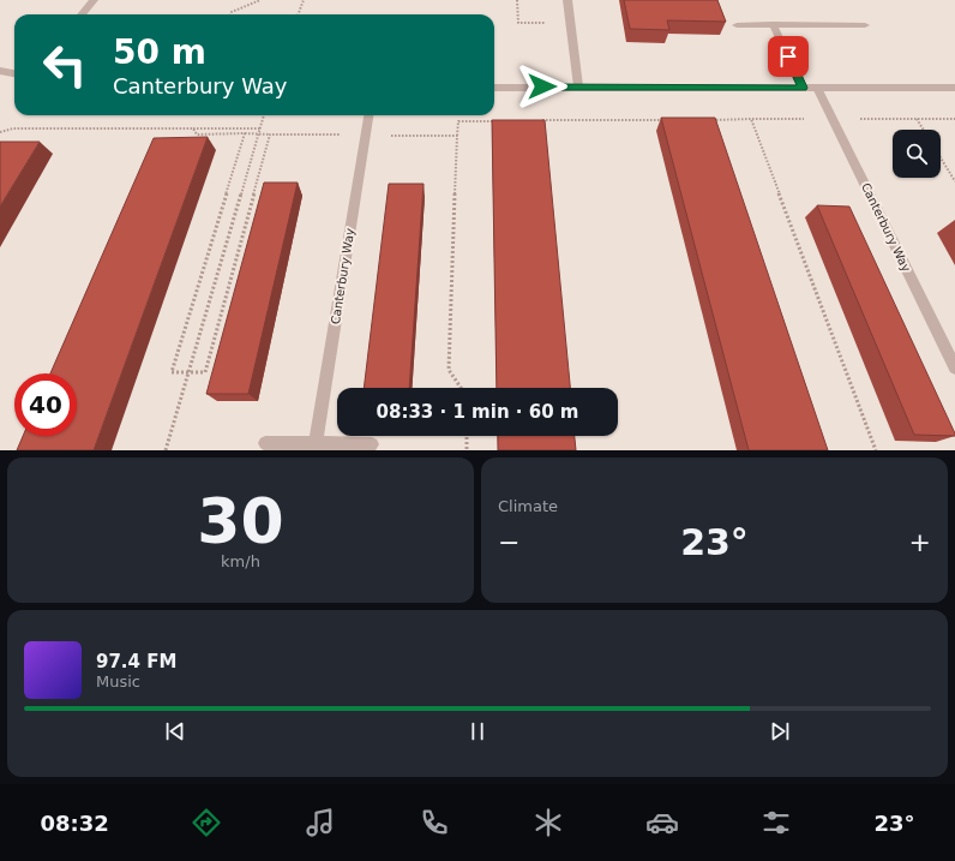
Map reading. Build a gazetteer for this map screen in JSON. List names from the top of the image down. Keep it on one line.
{"streets":{"street":["Canterbury Way"]},"page":{"turn":["50 m","Canterbury Way"],"limit":"40","trip":"08:33 · 1 min · 60 m","tile":[["30","km/h"],"Climate"],"heat":["−","23°","+"],"song":["97.4 FM","Music"],"tabs":["08:32","23°"]}}
